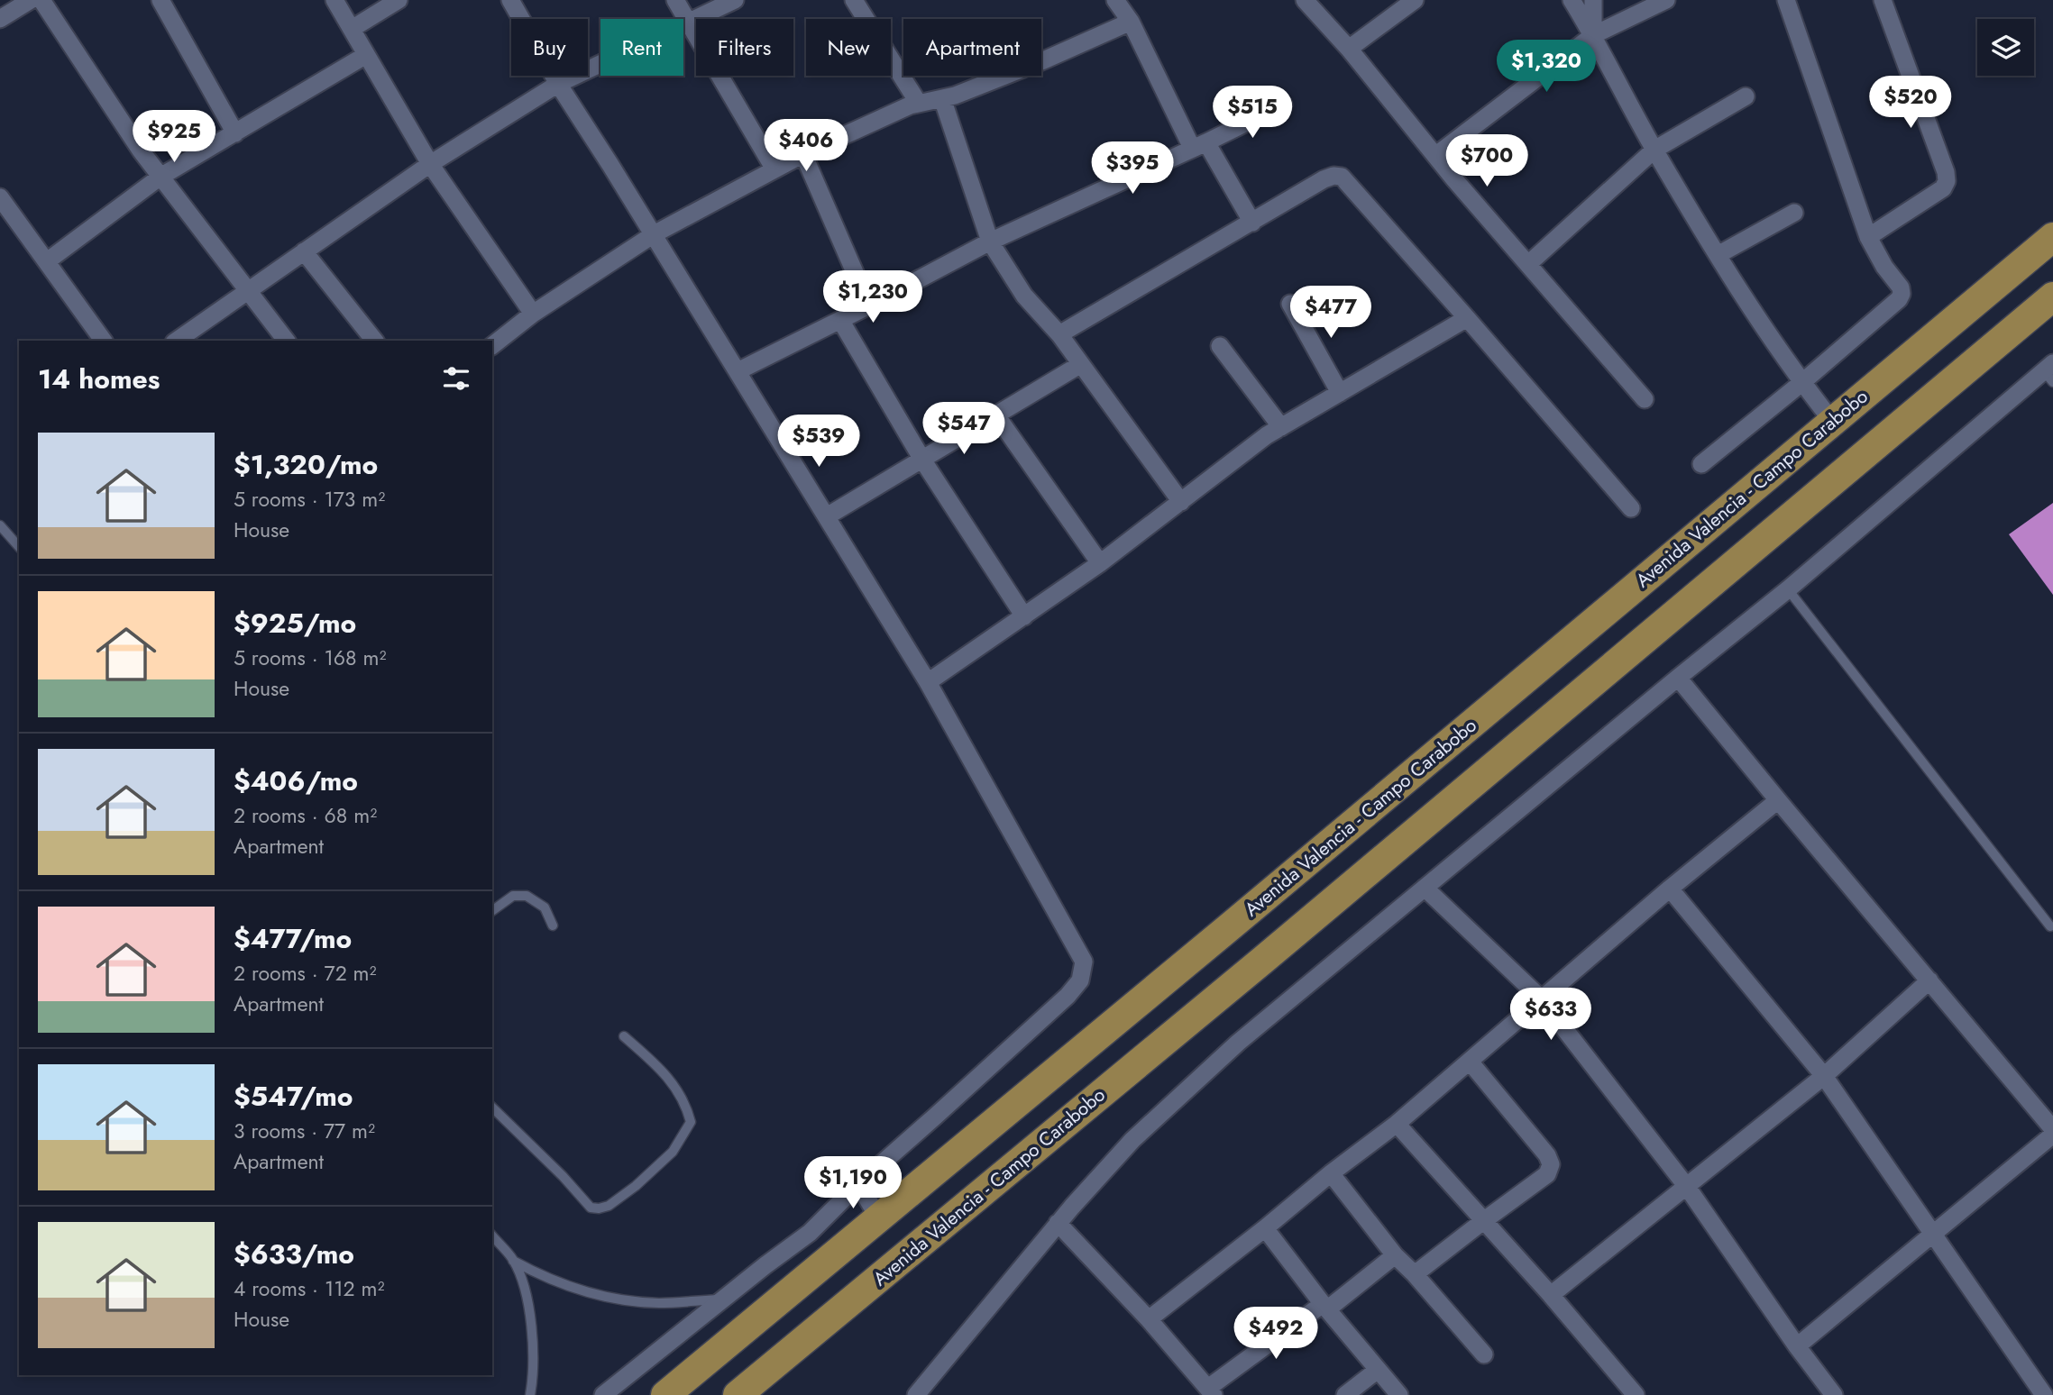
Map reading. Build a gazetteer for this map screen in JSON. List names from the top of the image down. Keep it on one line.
{"streets":{"highway":["Avenida Valencia - Campo Carabobo"]},"page":{"chip":["Buy","Rent","Filters","New","Apartment"],"price":["$1,320","$520","$515","$925","$406","$700","$395","$1,230","$477","$547","$539","$633","$1,190","$492"],"heading":"14 homes","list":[{"name":"$1,320/mo","note":"5 rooms · 173 m² · House"},{"name":"$925/mo","note":"5 rooms · 168 m² · House"},{"name":"$406/mo","note":"2 rooms · 68 m² · Apartment"},{"name":"$477/mo","note":"2 rooms · 72 m² · Apartment"},{"name":"$547/mo","note":"3 rooms · 77 m² · Apartment"},{"name":"$633/mo","note":"4 rooms · 112 m² · House"}]}}
